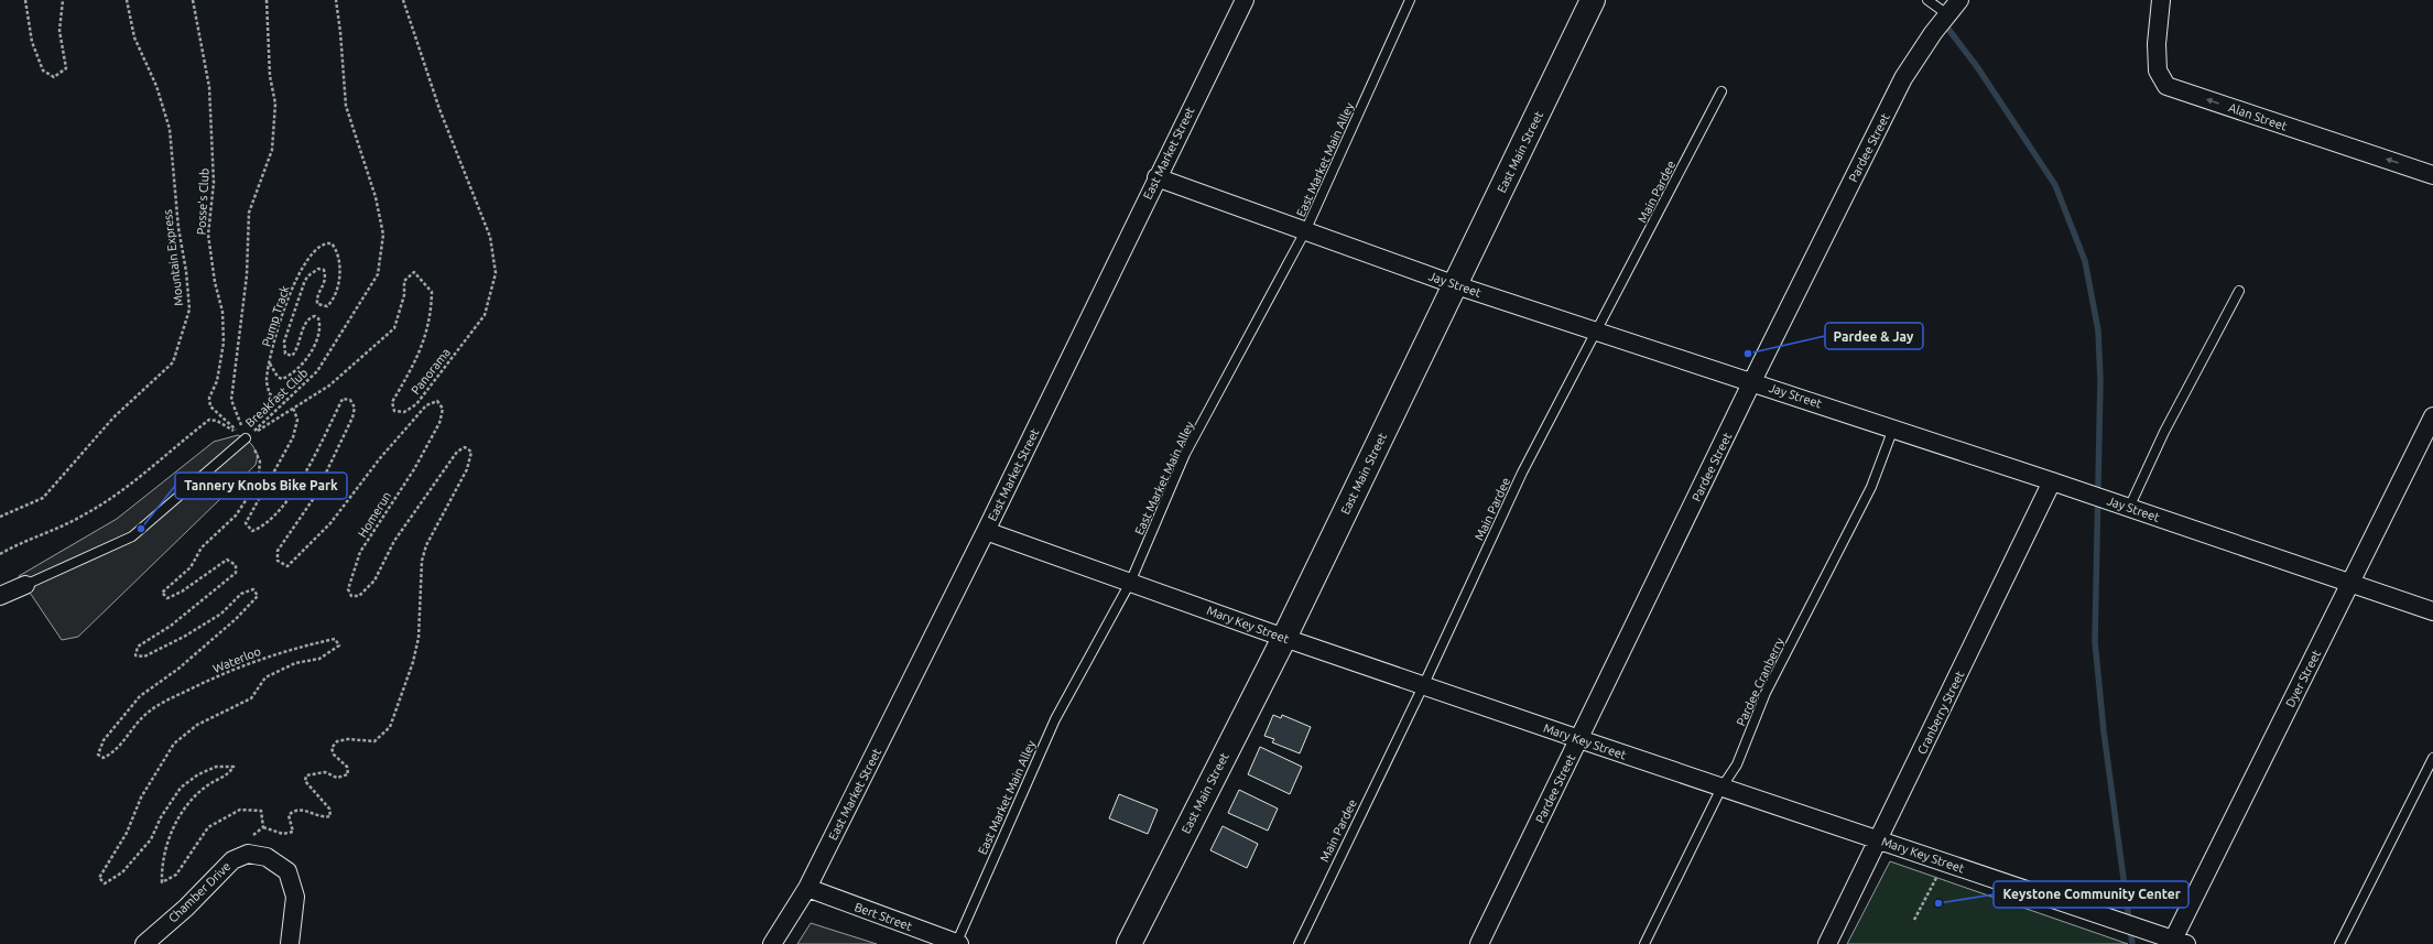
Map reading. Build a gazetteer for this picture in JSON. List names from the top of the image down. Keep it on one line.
{"streets":{"main road":["East Main Street"],"street":["Alan Street","Pardee Street","East Market Street","Jay Street","Mary Key Street","Dyer Street","Cranberry Street","Chamber Drive","Bert Street"],"lane":["East Market Main Alley","Main Pardee","Pardee Cranberry"],"path":["Posse's Club","Mountain Express","Pump Track","Panorama","Breakfast Club","Homerun","Waterloo"]},"crossings":[["Pardee Street","Jay Street"],["Pardee Street","Mary Key Street"],["East Main Street","Jay Street"],["East Main Street","Mary Key Street"],["East Market Street","Jay Street"],["East Market Street","Mary Key Street"],["East Market Street","Bert Street"],["East Market Main Alley","Jay Street"],["East Market Main Alley","Mary Key Street"],["East Market Main Alley","Bert Street"],["Main Pardee","Jay Street"],["Main Pardee","Mary Key Street"],["Posse's Club","Panorama"],["Posse's Club","Breakfast Club"],["Posse's Club","Waterloo"],["Jay Street","Dyer Street"],["Jay Street","Pardee Cranberry"],["Jay Street","Cranberry Street"],["Pump Track","Breakfast Club"],["Panorama","Breakfast Club"],["Panorama","Homerun"],["Panorama","Waterloo"],["Breakfast Club","Waterloo"],["Homerun","Waterloo"],["Mary Key Street","Dyer Street"],["Mary Key Street","Pardee Cranberry"],["Mary Key Street","Cranberry Street"]],"one_way":["Alan Street"],"places":["Pardee & Jay","Tannery Knobs Bike Park","Keystone Community Center"]}
